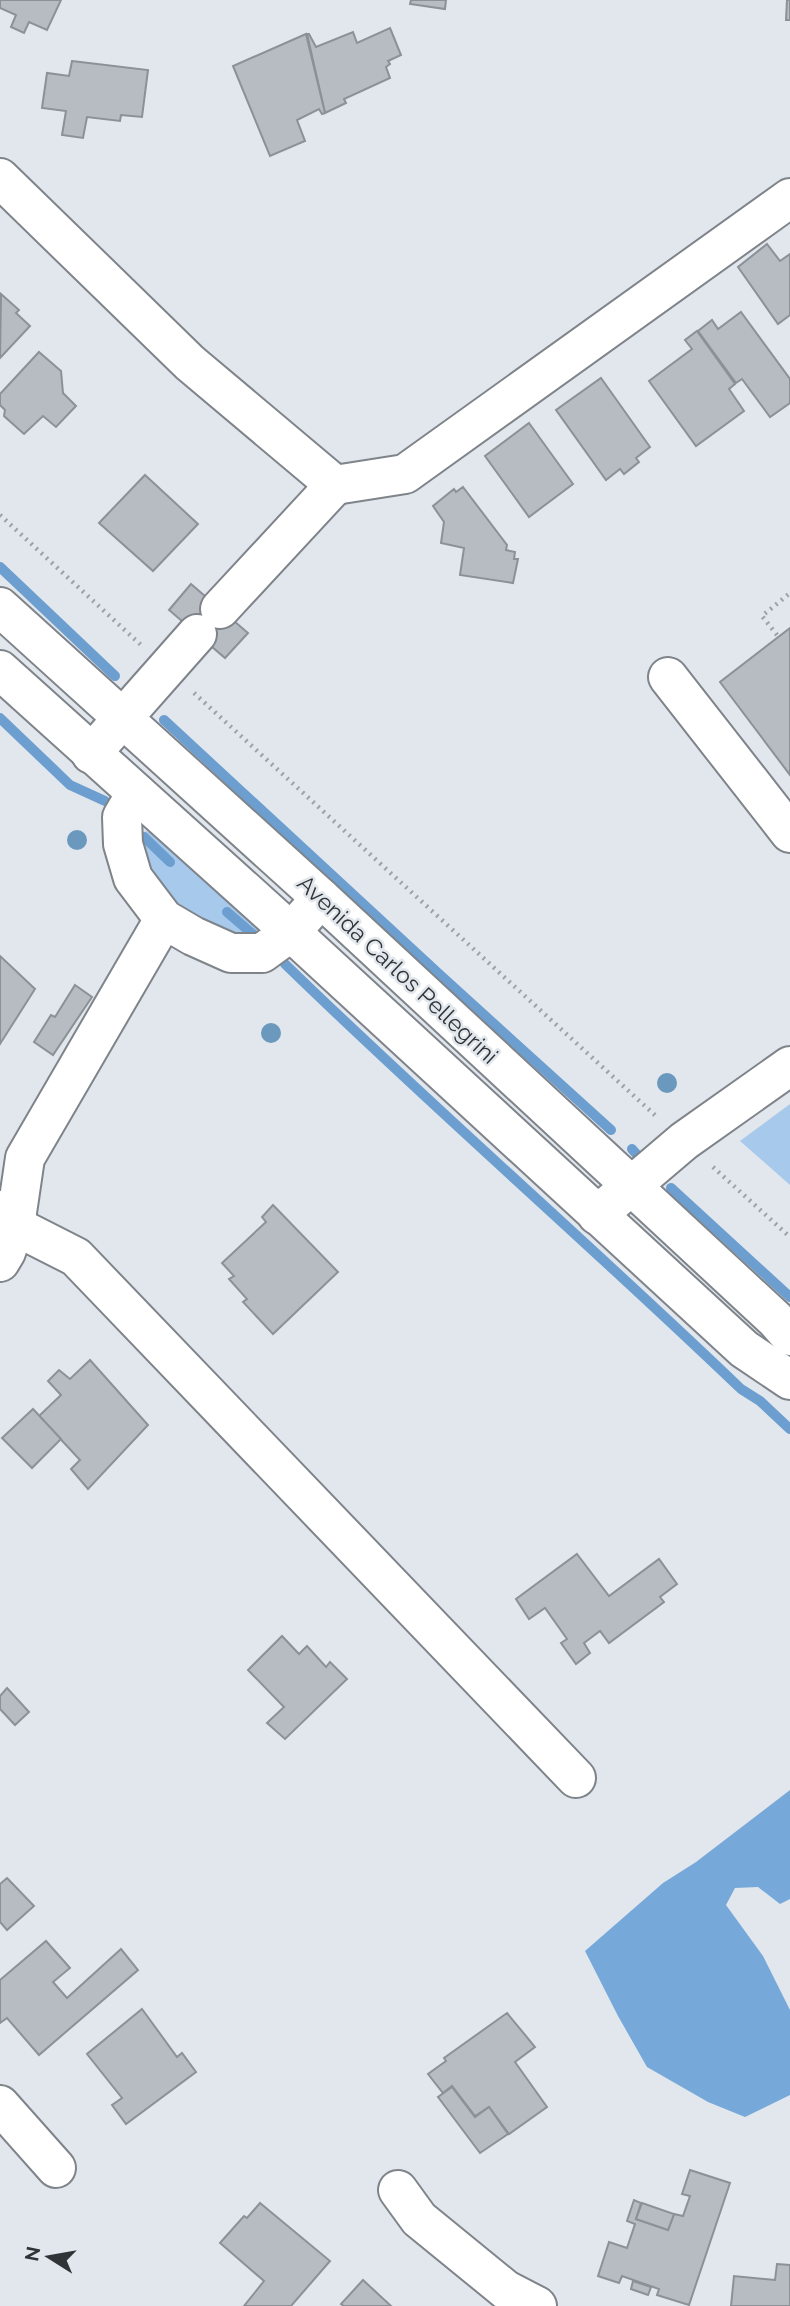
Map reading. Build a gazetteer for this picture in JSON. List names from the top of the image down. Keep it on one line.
{"streets":{"street":["Avenida Carlos Pellegrini"]},"north":"left"}
